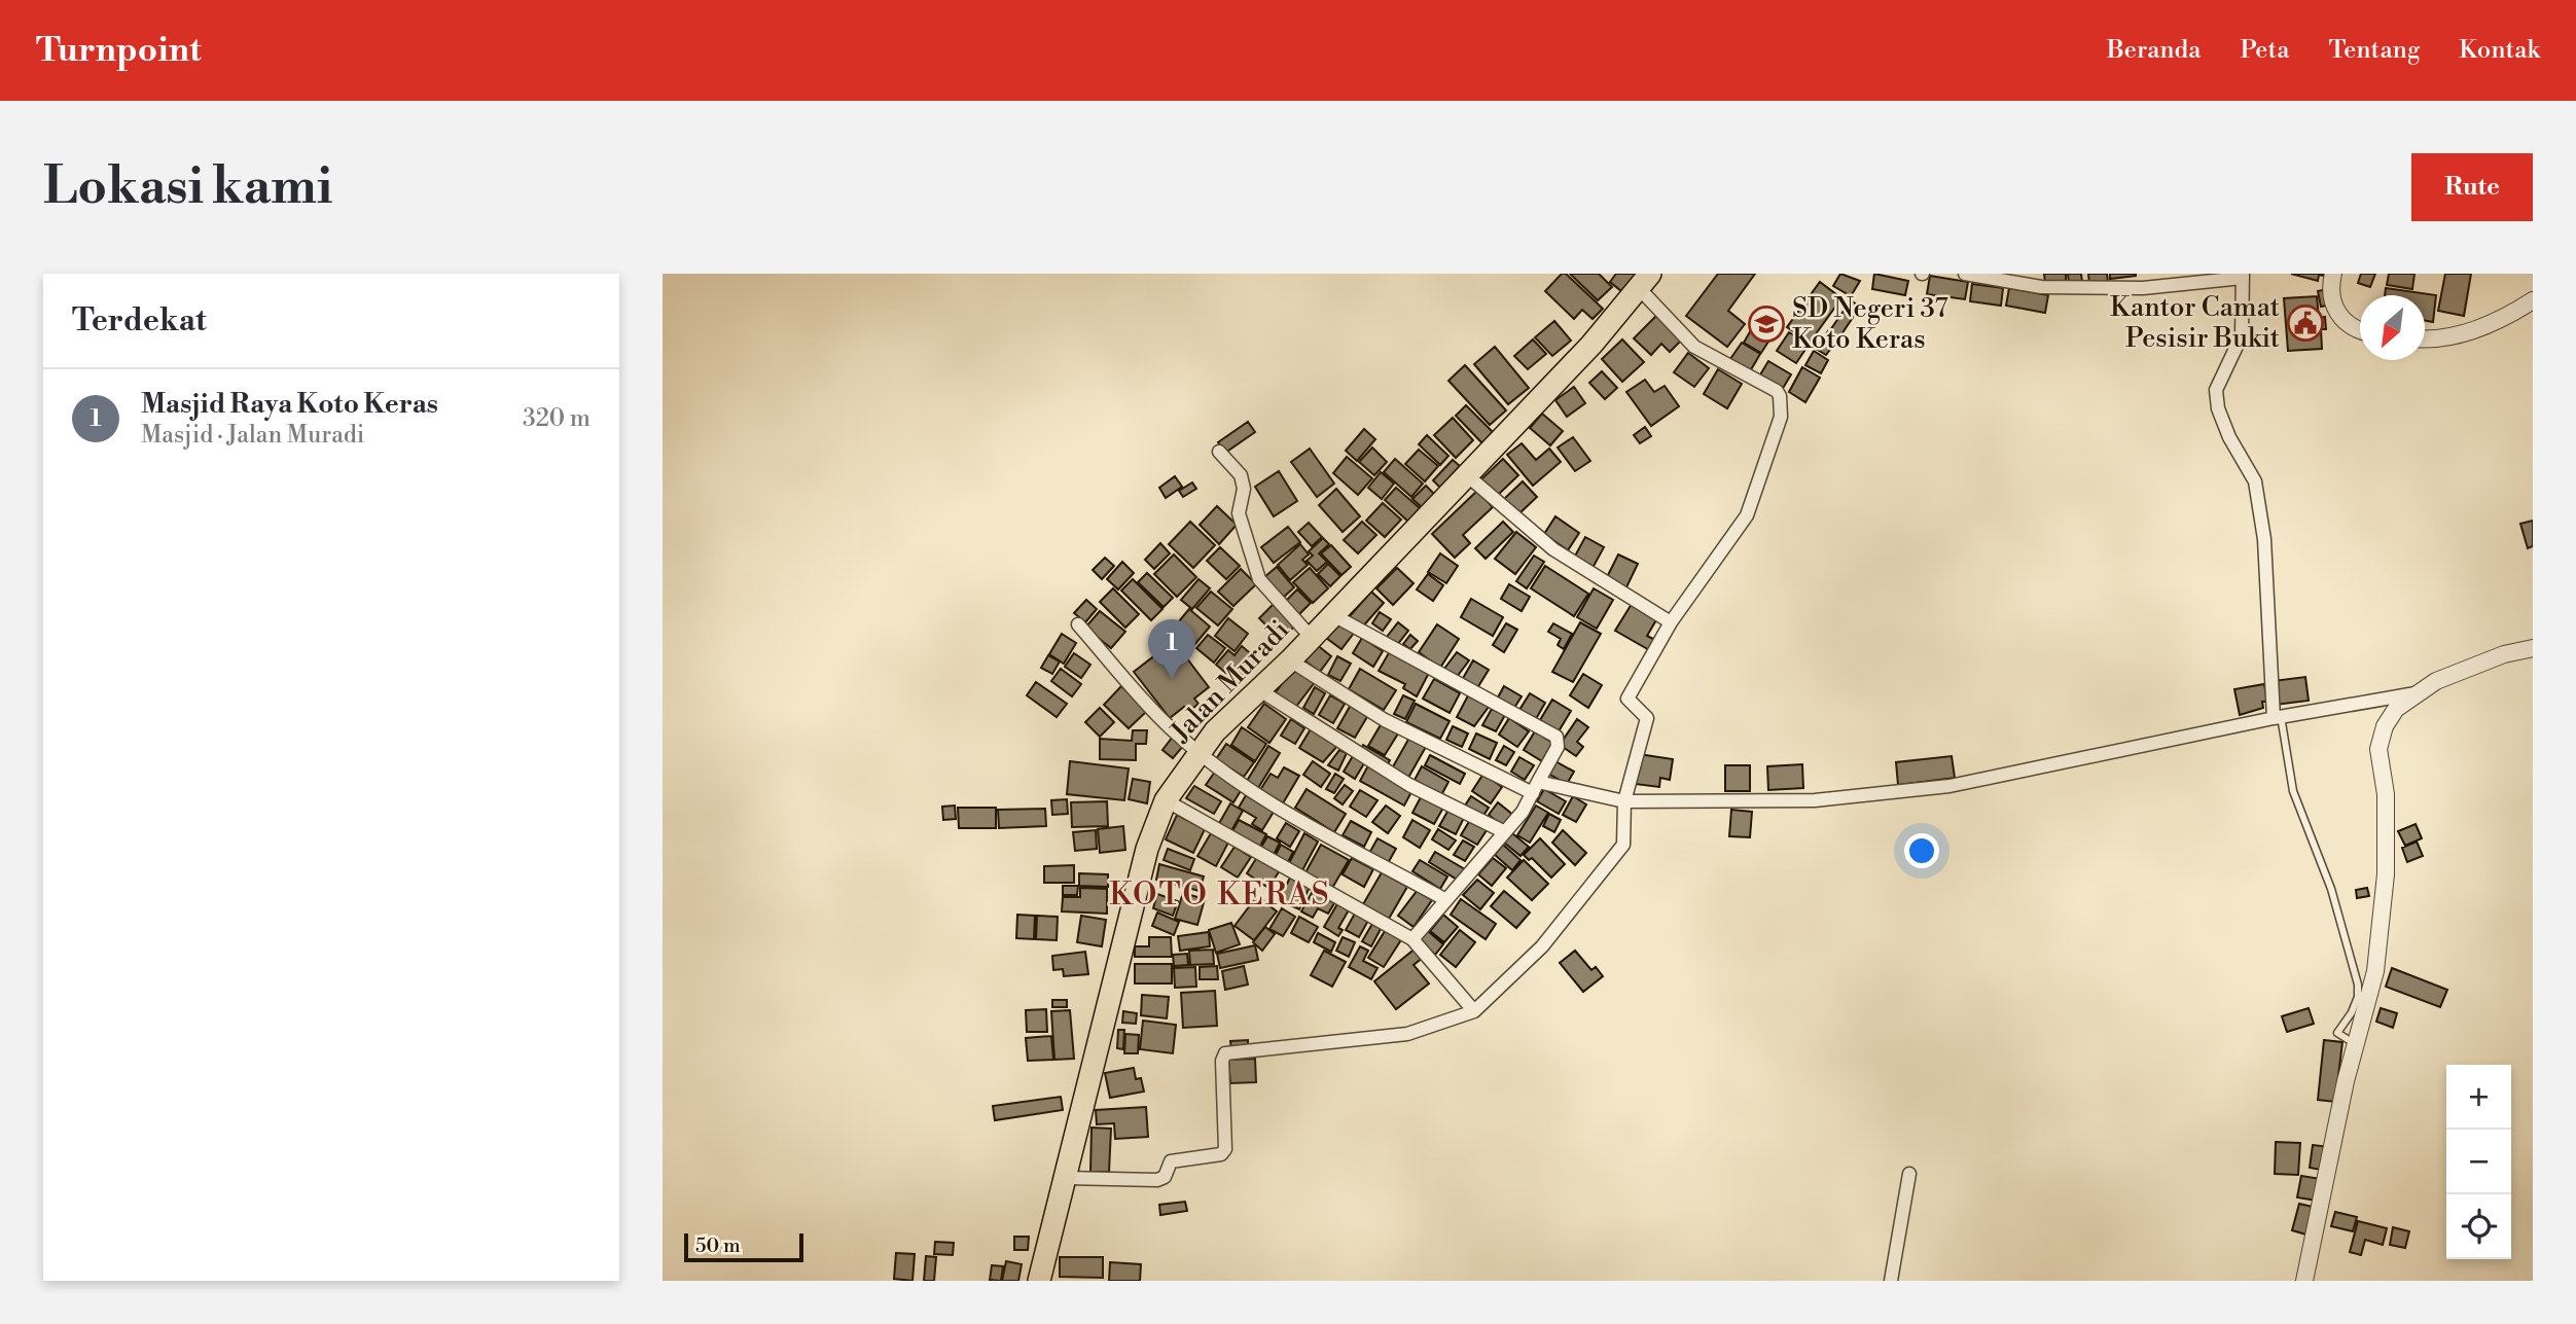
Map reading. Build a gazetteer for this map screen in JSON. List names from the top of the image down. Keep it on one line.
{"streets":{"highway":["Jalan Muradi"]},"districts":["KOTO KERAS"],"places":{"public building":["Kantor Camat Pesisir Bukit"],"school or university":["SD Negeri 37 Koto Keras"]},"scale_bar":"50 m","north":"bottom left","page":{"header":"Turnpoint","nav":["Beranda","Peta","Tentang","Kontak"],"buttons":"Rute","title":"Lokasi kami","heading":"Terdekat","list":[{"mark":"1","name":"Masjid Raya Koto Keras","note":"Masjid · Jalan Muradi","value":"320 m"}],"pins":"1","map_buttons":["+","−"],"scale":"50 m"}}
